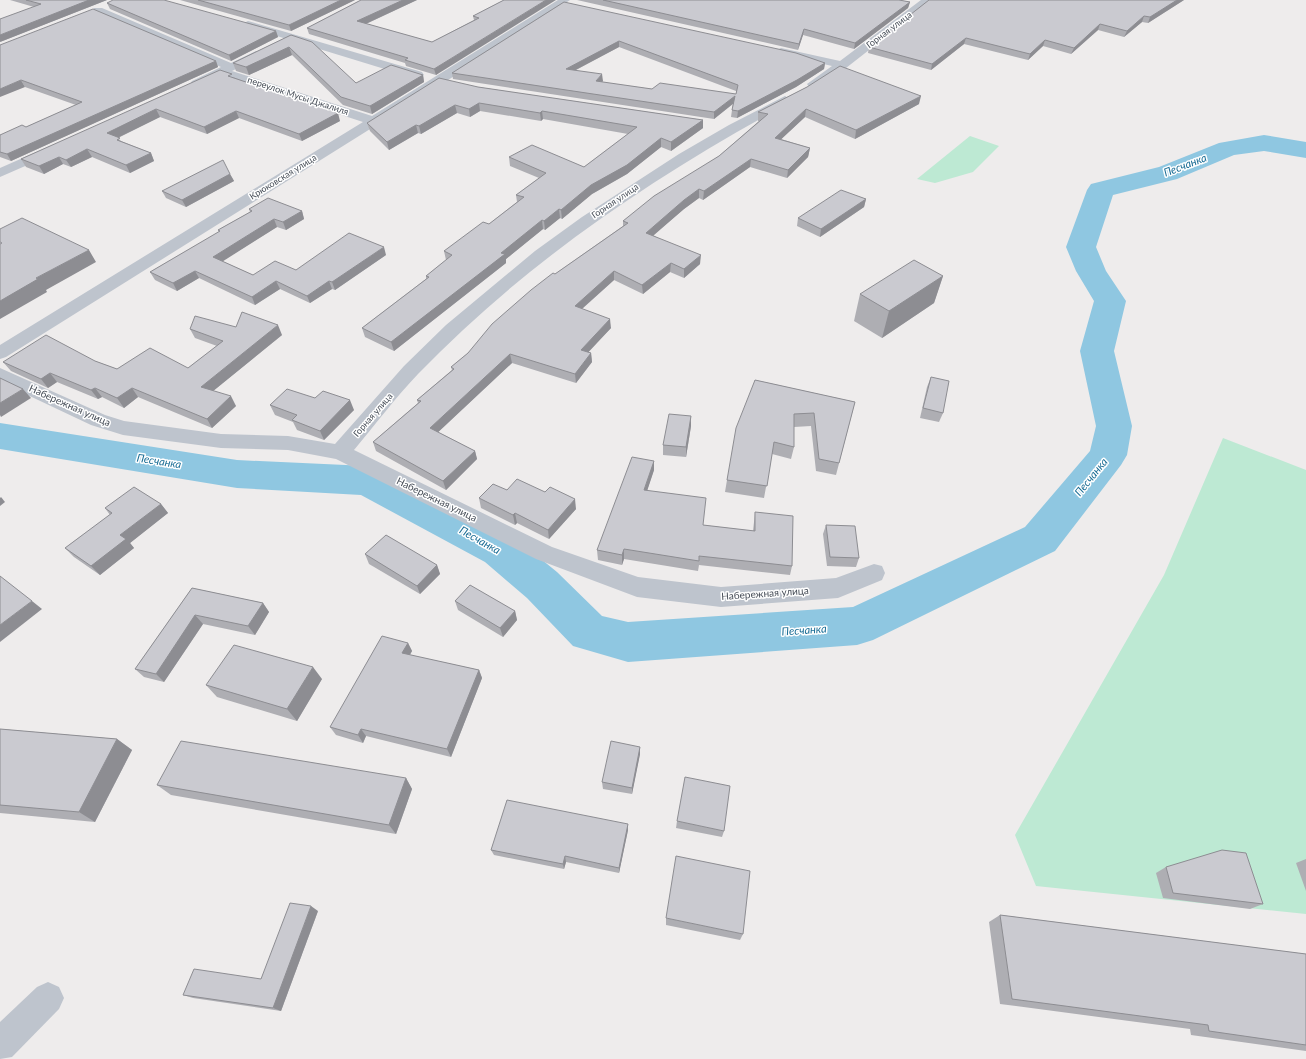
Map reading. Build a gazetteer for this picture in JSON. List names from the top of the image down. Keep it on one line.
{"streets":{"street":["Горная улица","переулок Мусы Джалиля","Крюковская улица","Набережная улица"]},"crossings":[["Горная улица","Набережная улица"],["переулок Мусы Джалиля","Крюковская улица"]],"water":["Песчанка"]}
